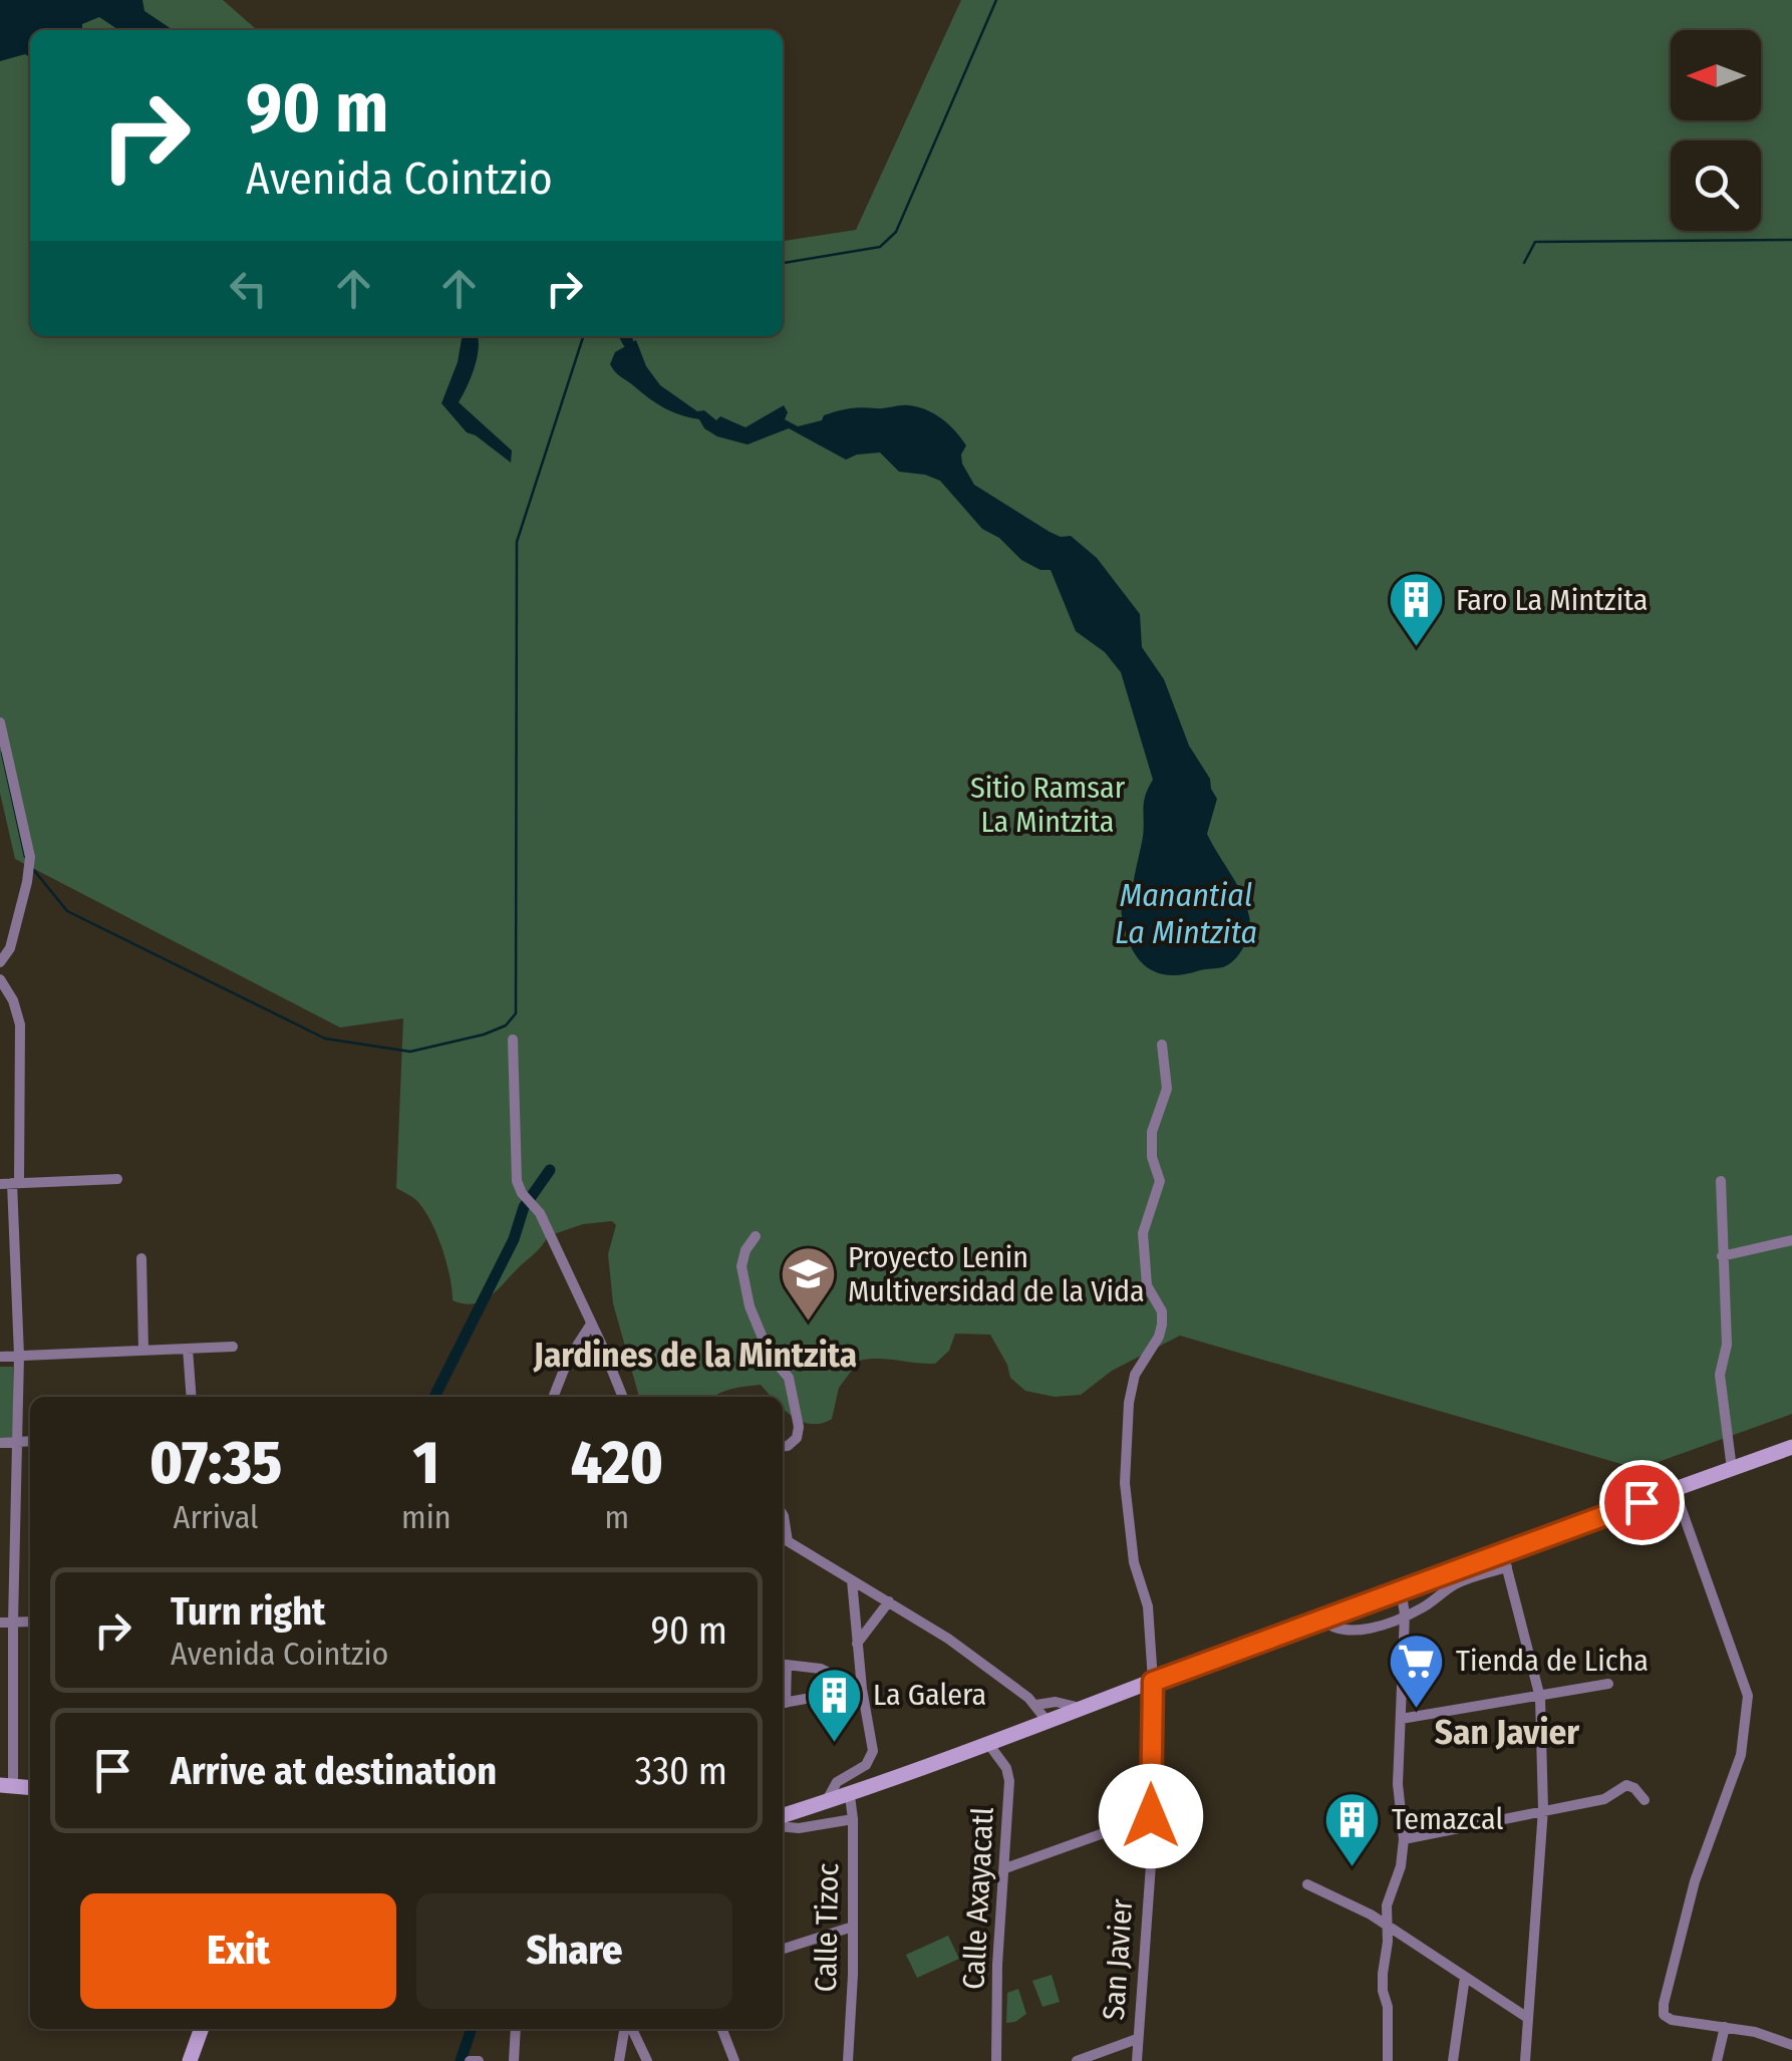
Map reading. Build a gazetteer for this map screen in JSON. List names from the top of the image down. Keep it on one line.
{"streets":{"street":["Calle Axayacatl","Calle Tizoc","San Javier"]},"districts":["Jardines de la Mintzita","San Javier"],"water":["Manantial La Mintzita"],"parks":["Sitio Ramsar La Mintzita"],"places":{"building":["Faro La Mintzita","La Galera","Temazcal"],"school or university":["Proyecto Lenin Multiversidad de la Vida"],"supermarket":["Tienda de Licha"]},"north":"left","page":{"turn":["90 m","Avenida Cointzio"],"eta":["07:35","Arrival","1","min","420","m"],"list":[{"name":"Turn right","note":"Avenida Cointzio","value":"90 m"},{"name":"Arrive at destination","value":"330 m"}],"buttons":["Exit","Share"]}}
